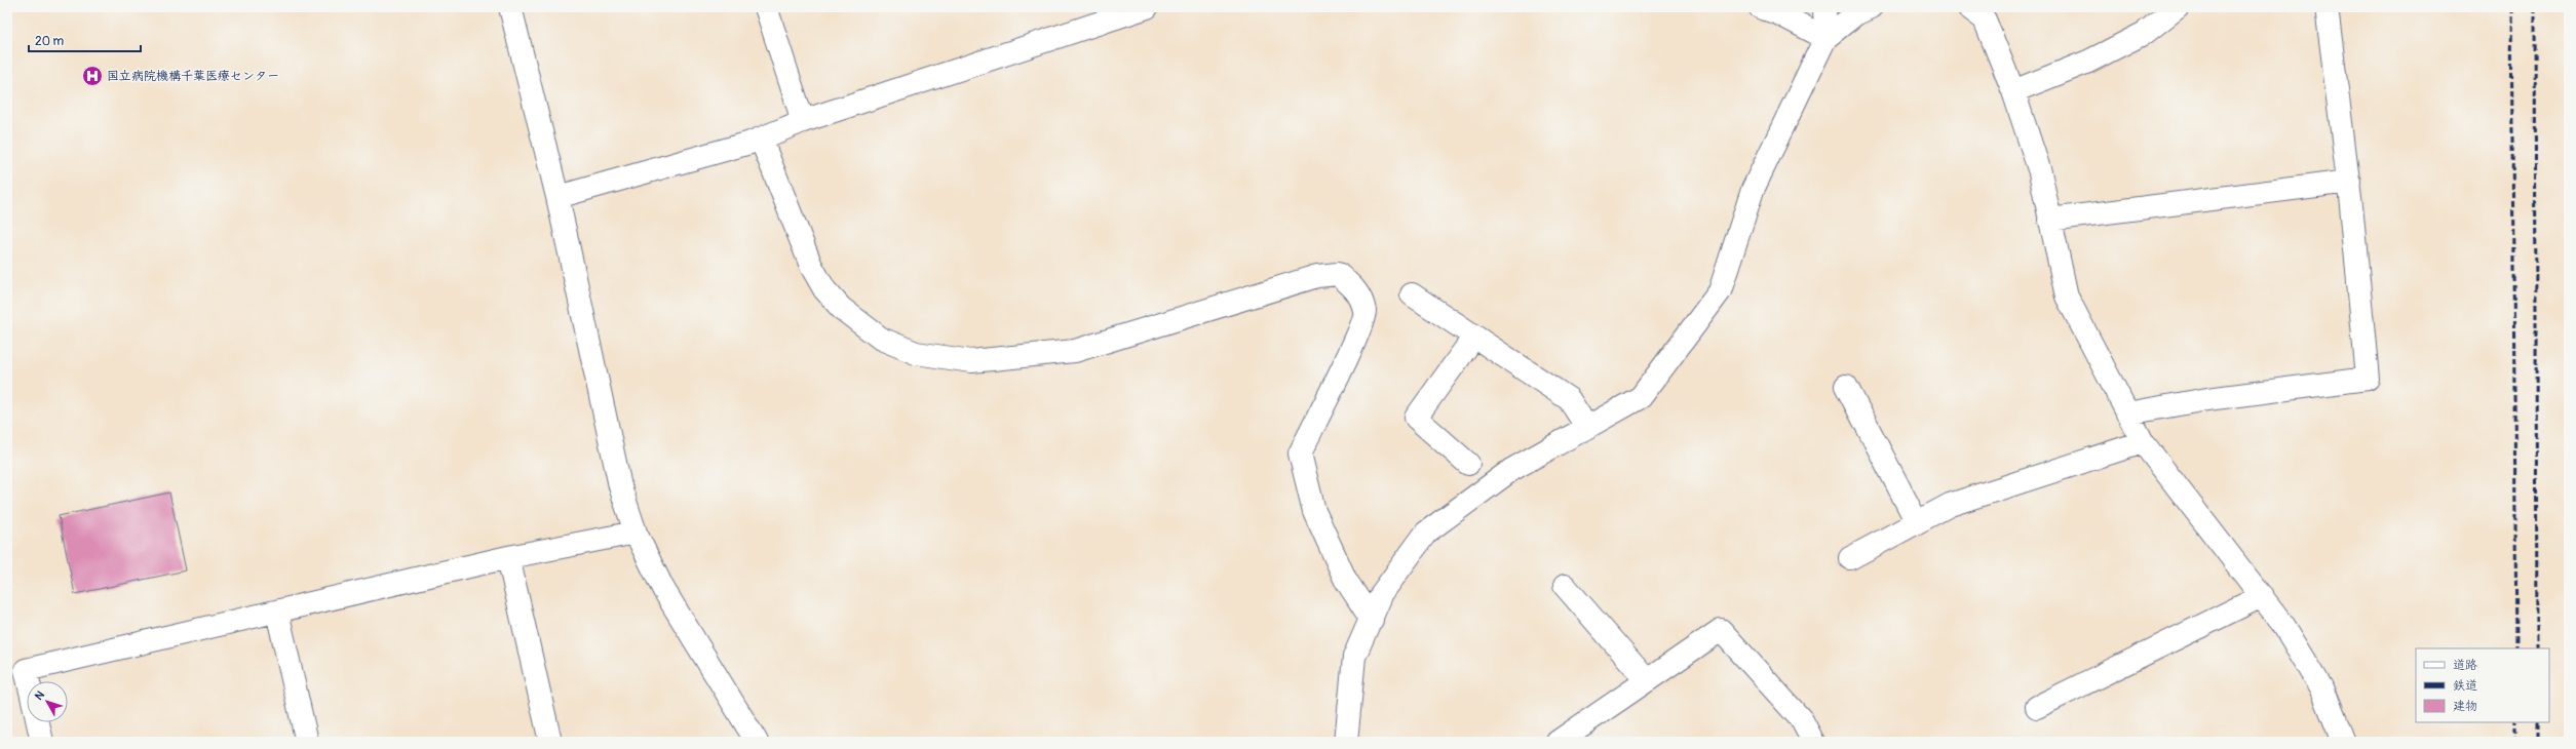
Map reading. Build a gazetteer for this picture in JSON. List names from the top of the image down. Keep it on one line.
{"places":{"hospital":["国立病院機構千葉医療センター"]},"legend":["道路","鉄道","建物"],"scale_bar":"20 m","north":"top left"}
